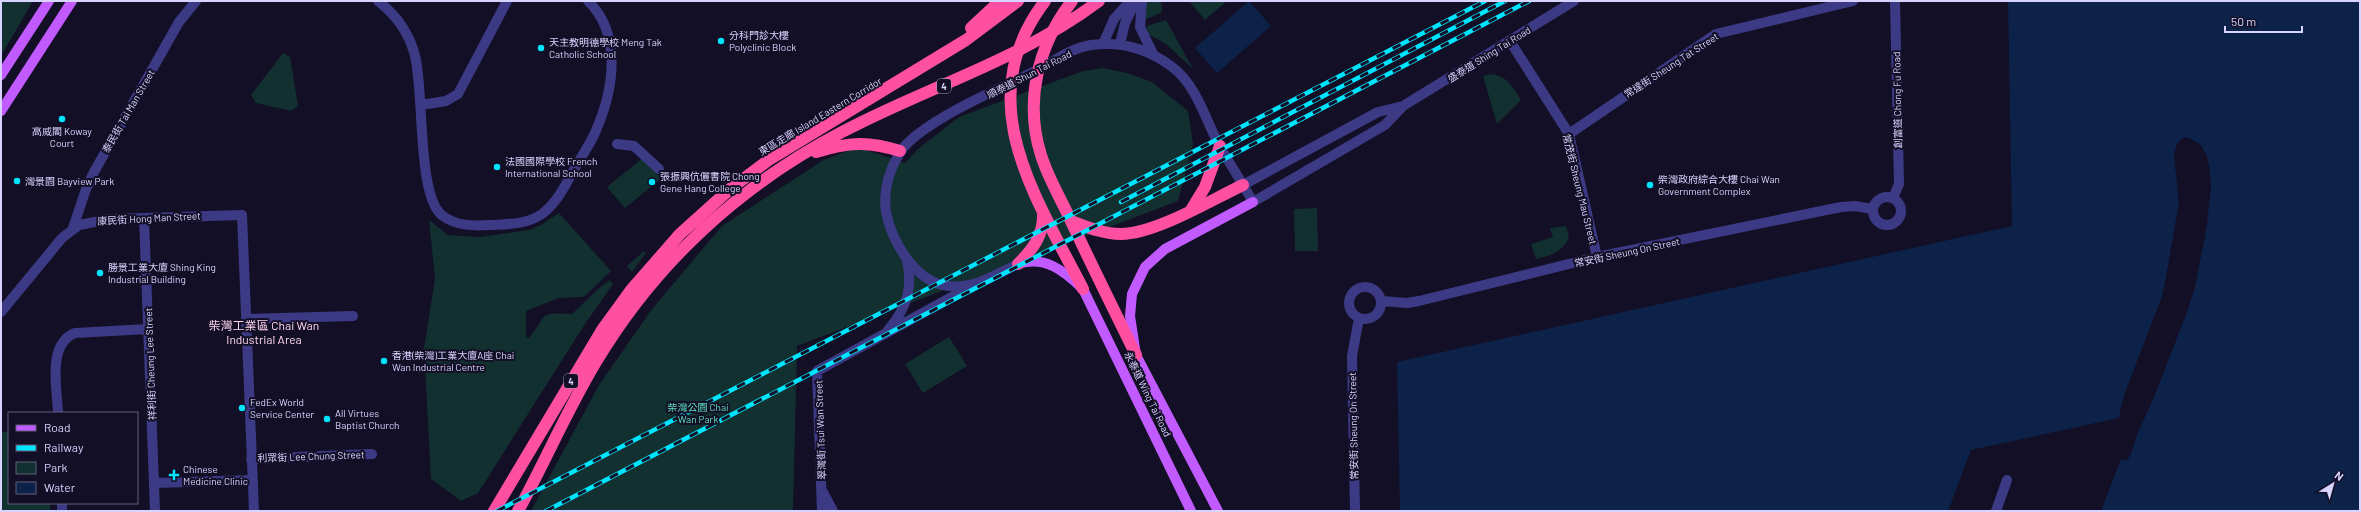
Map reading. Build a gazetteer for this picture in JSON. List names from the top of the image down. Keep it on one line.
{"streets":{"highway":["4","東區走廊 Island Eastern Corridor"],"main road":["永泰道 Wing Tai Road"],"street":["盛泰道 Shing Tai Road","常達街 Sheung Tat Street","順泰道 Shun Tai Road","創富道 Chong Fu Road","泰民街 Tai Man Street","常茂街 Sheung Mau Street","康民街 Hong Man Street","常安街 Sheung On Street","祥利街 Cheung Lee Street","翠灣街 Tsui Wan Street","利眾街 Lee Chung Street"]},"crossings":[["盛泰道 Shing Tai Road","順泰道 Shun Tai Road"],["盛泰道 Shing Tai Road","常茂街 Sheung Mau Street"],["盛泰道 Shing Tai Road","永泰道 Wing Tai Road"],["常達街 Sheung Tat Street","常茂街 Sheung Mau Street"],["順泰道 Shun Tai Road","永泰道 Wing Tai Road"],["順泰道 Shun Tai Road","翠灣街 Tsui Wan Street"],["創富道 Chong Fu Road","常安街 Sheung On Street"],["泰民街 Tai Man Street","康民街 Hong Man Street"],["常茂街 Sheung Mau Street","常安街 Sheung On Street"],["康民街 Hong Man Street","祥利街 Cheung Lee Street"],["康民街 Hong Man Street","利眾街 Lee Chung Street"]],"districts":["柴灣工業區 Chai Wan Industrial Area"],"parks":["柴灣公園 Chai Wan Park"],"places":{"other":["分科門診大樓 Polyclinic Block","天主教明德學校 Meng Tak Catholic School","高威閣 Koway Court","法國國際學校 French International School","灣景園 Bayview Park","張振興伉儷書院 Chong Gene Hang College","柴灣政府綜合大樓 Chai Wan Government Complex","勝景工業大廈 Shing King Industrial Building","香港(柴灣)工業大廈A座 Chai Wan Industrial Centre","FedEx World Service Center","All Virtues Baptist Church"],"health":["Chinese Medicine Clinic"]},"legend":["Road","Railway","Park","Water"],"scale_bar":"50 m","north":"top right"}
